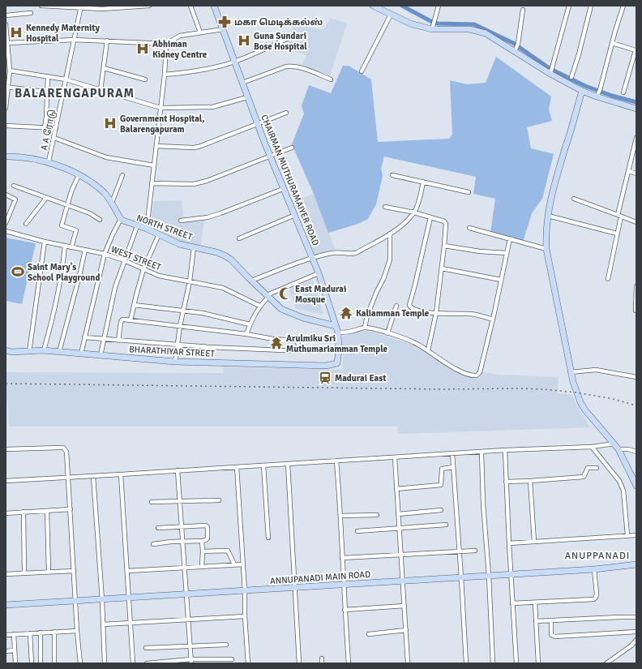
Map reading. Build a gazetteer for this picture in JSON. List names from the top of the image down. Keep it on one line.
{"streets":{"street":["A A ரோடு","CHAIRMAN MUTHURAMAIYER ROAD","NORTH STREET","WEST STREET","BHARATHIYAR STREET","ANNUPANADI MAIN ROAD"]},"crossings":[["CHAIRMAN MUTHURAMAIYER ROAD","NORTH STREET"],["CHAIRMAN MUTHURAMAIYER ROAD","BHARATHIYAR STREET"]],"districts":["BALARENGAPURAM","ANUPPANADI"],"places":{"pharmacy":["மகா மெடிக்கல்ஸ்"],"hospital":["Kennedy Maternity Hospital","Guna Sundari Bose Hospital","Abhiman Kidney Centre","Government Hospital, Balarengapuram"],"sports":["Saint Mary's School Playground"],"mosque":["East Madurai Mosque"],"temple":["Kaliamman Temple","Arulmiku Sri Muthumariamman Temple"],"station":["Madurai East"]}}
